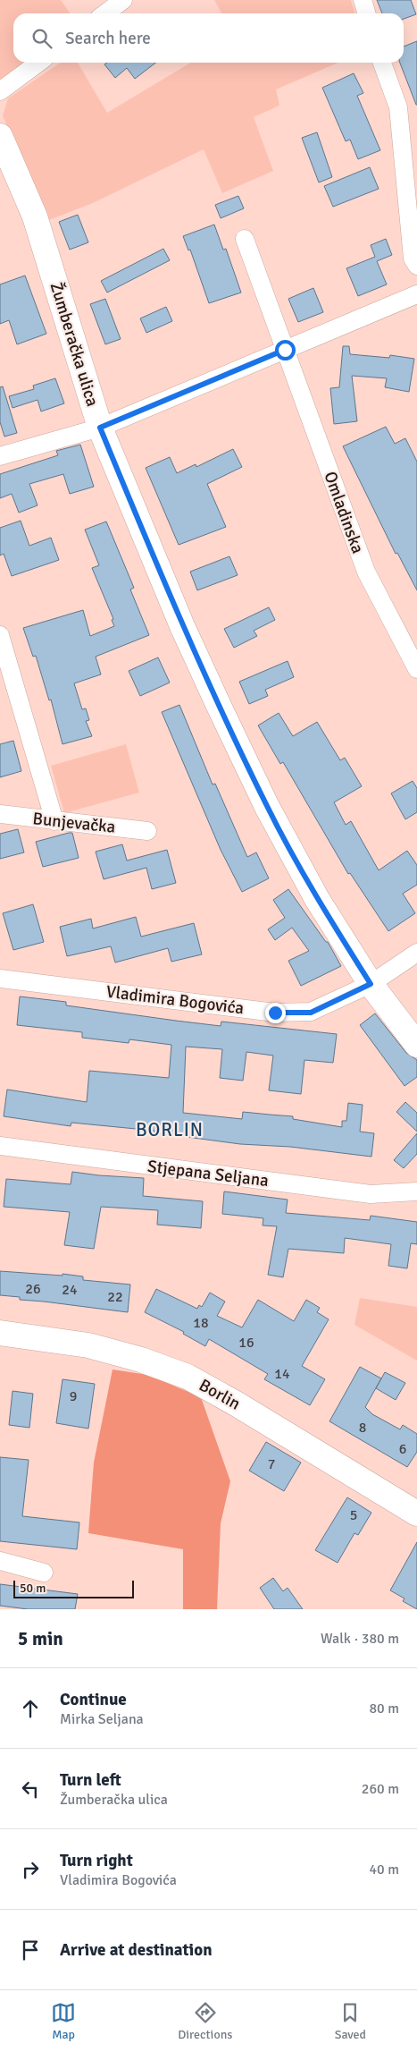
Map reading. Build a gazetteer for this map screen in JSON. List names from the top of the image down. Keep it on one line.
{"streets":{"main road":["Žumberačka ulica","Borlin"],"street":["Omladinska","Bunjevačka","Vladimira Bogovića","Stjepana Seljana"]},"crossings":[["Žumberačka ulica","Vladimira Bogovića"]],"districts":["BORLIN"],"house_numbers":["26","24","22","18","16","14","9","8","6","7","5"],"scale_bar":"50 m","page":{"search":"Search here","scale":"50 m","heading":["5 min","Walk · 380 m"],"list":[["Continue","Mirka Seljana","80 m"],["Turn left","Žumberačka ulica","260 m"],["Turn right","Vladimira Bogovića","40 m"],"Arrive at destination"],"nav":["Map","Directions","Saved"]}}
